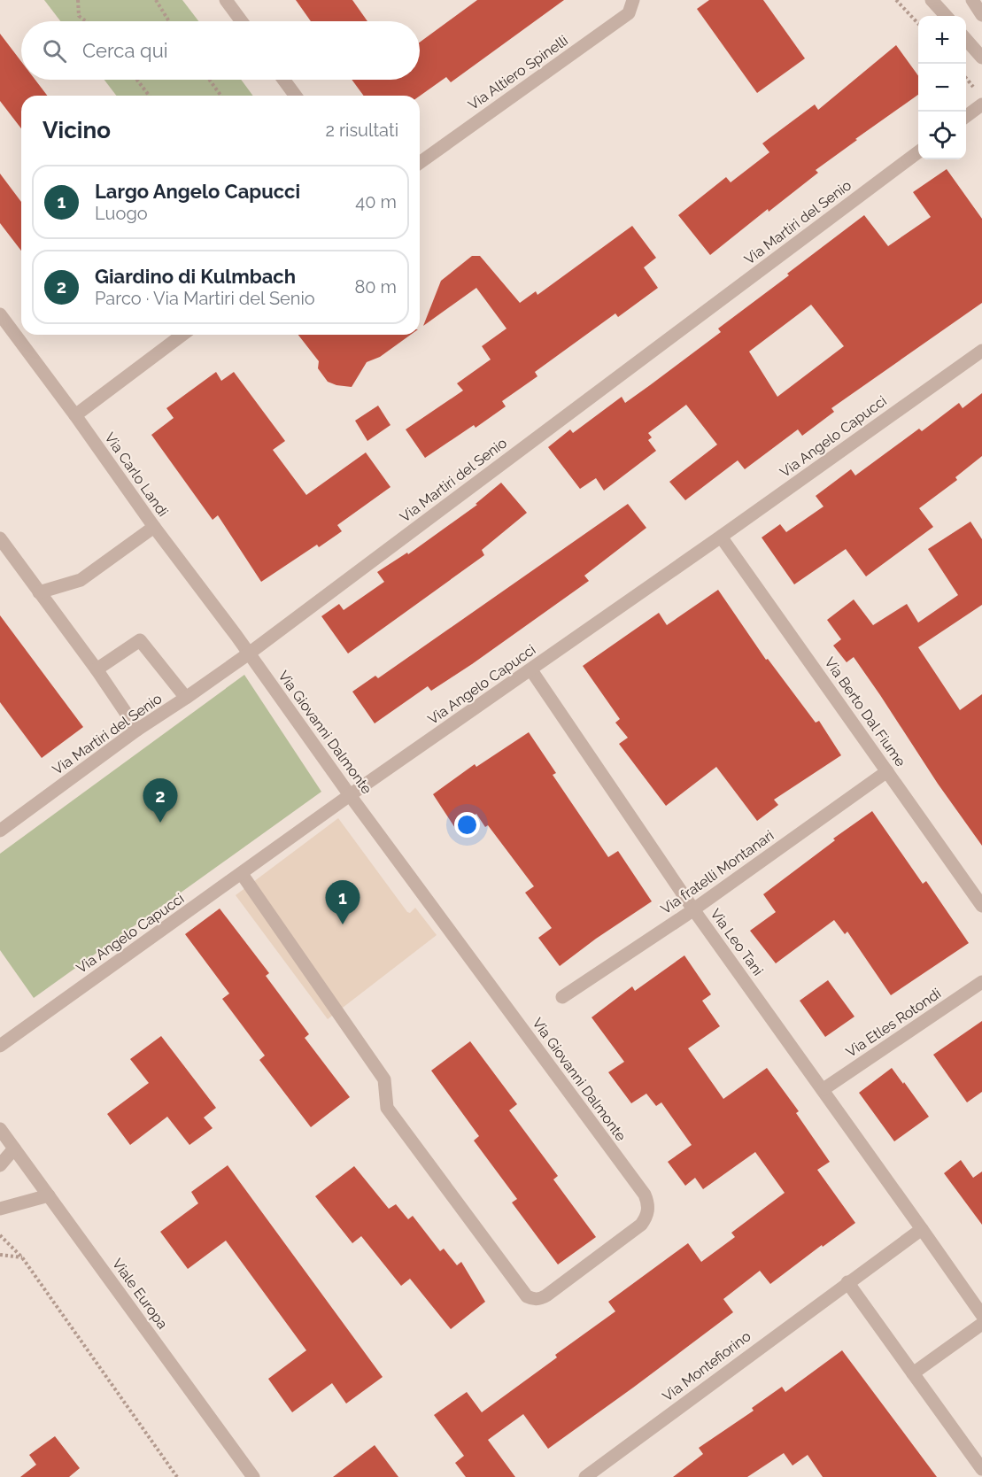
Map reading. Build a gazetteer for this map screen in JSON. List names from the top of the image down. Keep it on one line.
{"streets":{"street":["Via Altiero Spinelli","Via Martiri del Senio","Via Angelo Capucci","Via Carlo Landi","Via Berto Dal Fiume","Via Giovanni Dalmonte","Via fratelli Montanari","Via Leo Tani","Via Etles Rotondi","Viale Europa","Via Montefiorino"]},"crossings":[["Via Martiri del Senio","Via Carlo Landi"],["Via Martiri del Senio","Via Giovanni Dalmonte"],["Via Angelo Capucci","Via Berto Dal Fiume"],["Via Angelo Capucci","Via Giovanni Dalmonte"],["Via Angelo Capucci","Via Leo Tani"],["Via Carlo Landi","Via Giovanni Dalmonte"],["Via Berto Dal Fiume","Via fratelli Montanari"],["Via fratelli Montanari","Via Leo Tani"],["Via Leo Tani","Via Etles Rotondi"],["Via Leo Tani","Via Montefiorino"]],"page":{"map_buttons":["+","−"],"search":"Cerca qui","heading":["Vicino","2 risultati"],"list":[{"mark":"1","name":"Largo Angelo Capucci","note":"Luogo","value":"40 m"},{"mark":"2","name":"Giardino di Kulmbach","note":"Parco · Via Martiri del Senio","value":"80 m"}],"pins":["2","1"]}}
